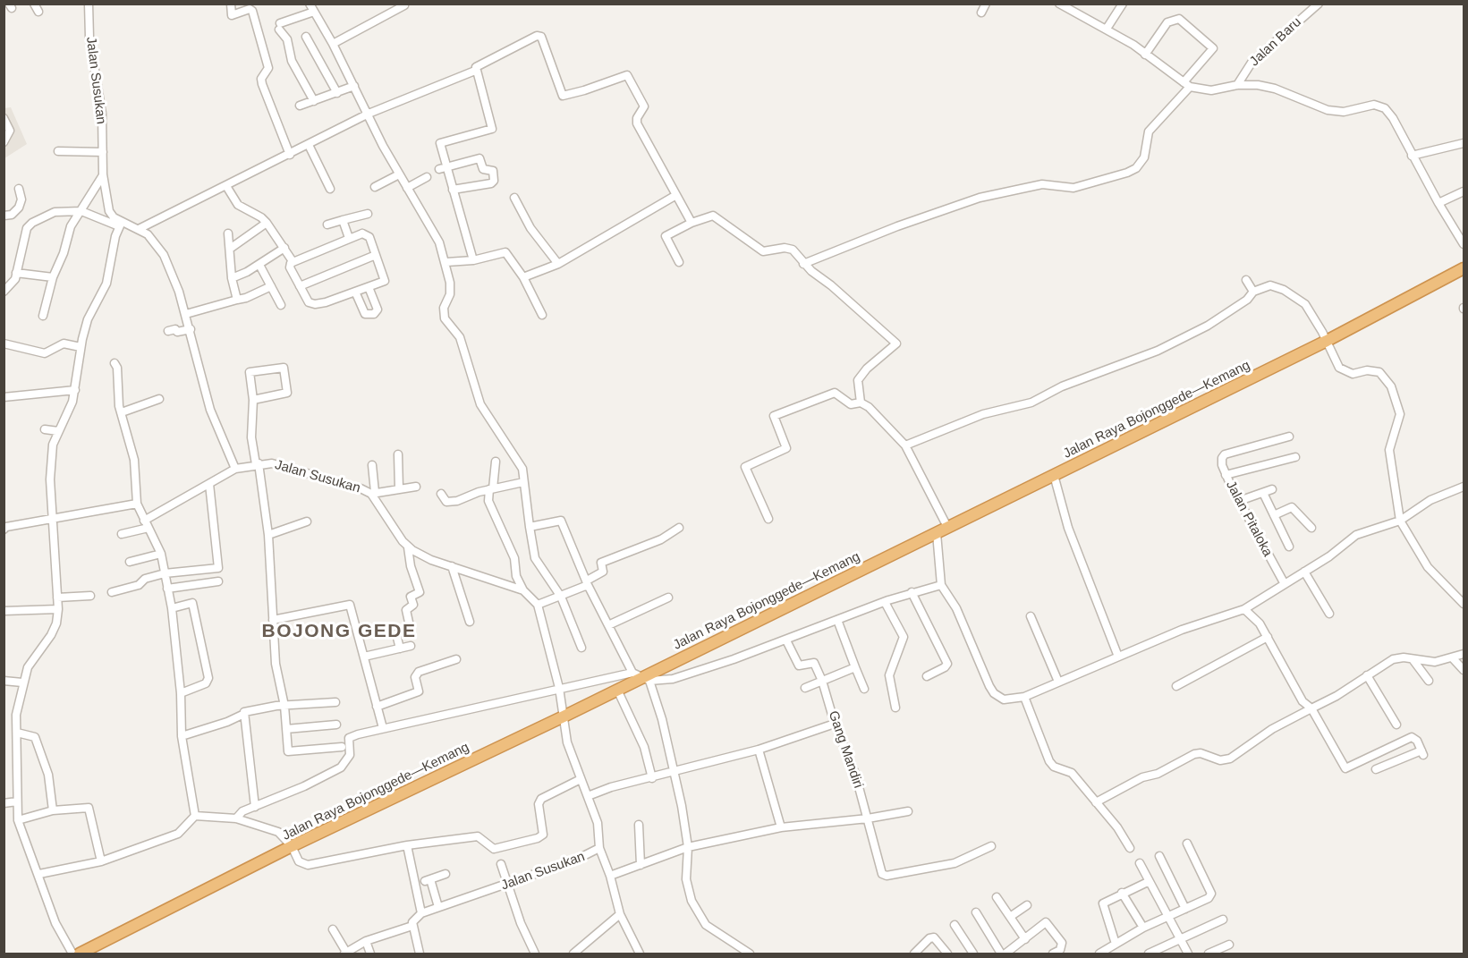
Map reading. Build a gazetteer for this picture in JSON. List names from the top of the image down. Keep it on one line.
{"streets":{"highway":["Jalan Raya Bojonggede—Kemang"],"street":["Jalan Baru","Jalan Susukan","Jalan Pitaloka","Gang Mandiri"]},"crossings":[["Jalan Susukan","Jalan Raya Bojonggede—Kemang"]],"districts":["BOJONG GEDE"]}
